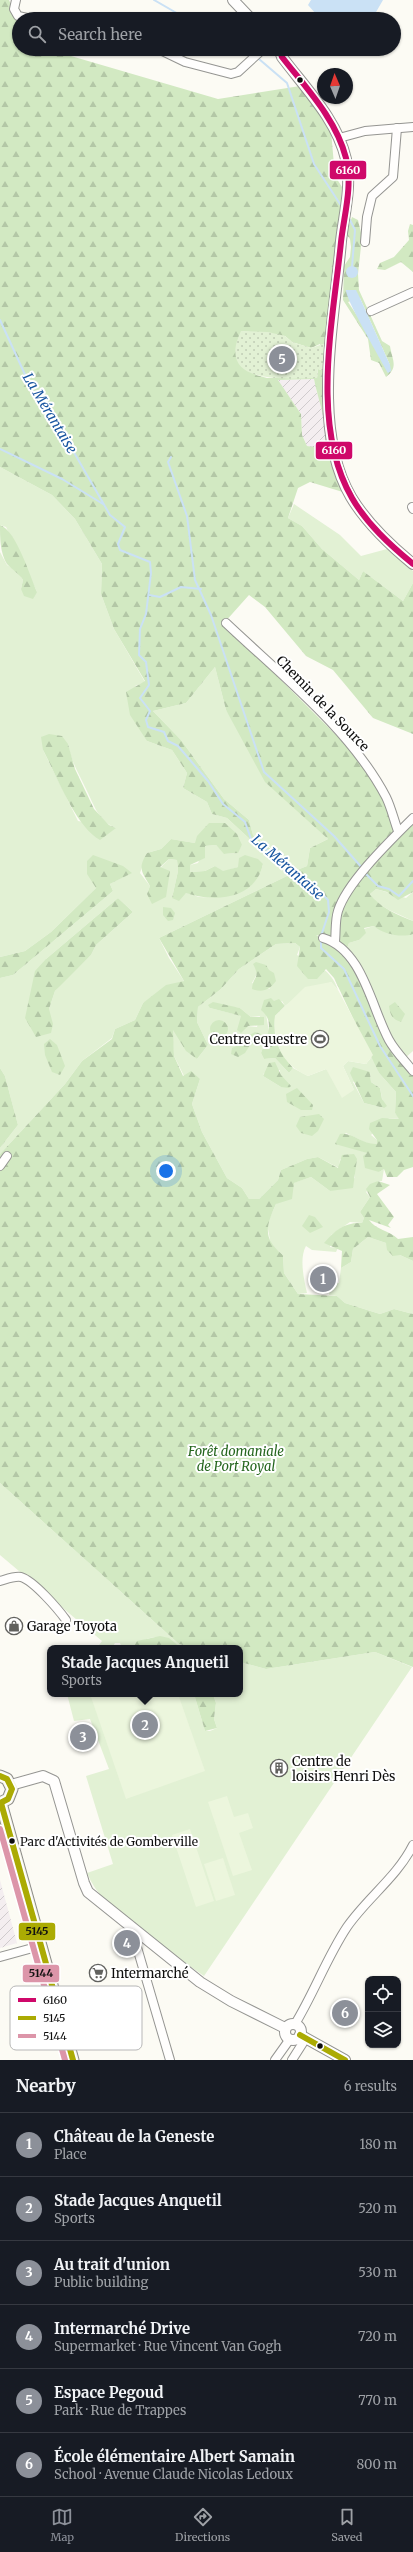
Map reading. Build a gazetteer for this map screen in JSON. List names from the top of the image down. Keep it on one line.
{"streets":{"street":["Chemin de la Source"]},"water":["La Mérantaise"],"parks":["Forêt domaniale de Port Royal"],"places":{"sports":["Centre equestre"],"shop":["Garage Toyota"],"building":["Centre de loisirs Henri Dès"],"other":["Parc d'Activités de Gomberville"],"supermarket":["Intermarché"]},"lines":["transit line 6160","transit line 5145","transit line 5144"],"legend":["6160","5145","5144"],"north":"top","page":{"search":"Search here","pins":["5","1","2","3","4","6"],"popup":["Stade Jacques Anquetil","Sports"],"heading":["Nearby","6 results"],"list":[{"mark":"1","name":"Château de la Geneste","note":"Place","value":"180 m"},{"mark":"2","name":"Stade Jacques Anquetil","note":"Sports","value":"520 m"},{"mark":"3","name":"Au trait d'union","note":"Public building","value":"530 m"},{"mark":"4","name":"Intermarché Drive","note":"Supermarket · Rue Vincent Van Gogh","value":"720 m"},{"mark":"5","name":"Espace Pegoud","note":"Park · Rue de Trappes","value":"770 m"},{"mark":"6","name":"École élémentaire Albert Samain","note":"School · Avenue Claude Nicolas Ledoux","value":"800 m"}],"nav":["Map","Directions","Saved"]}}
